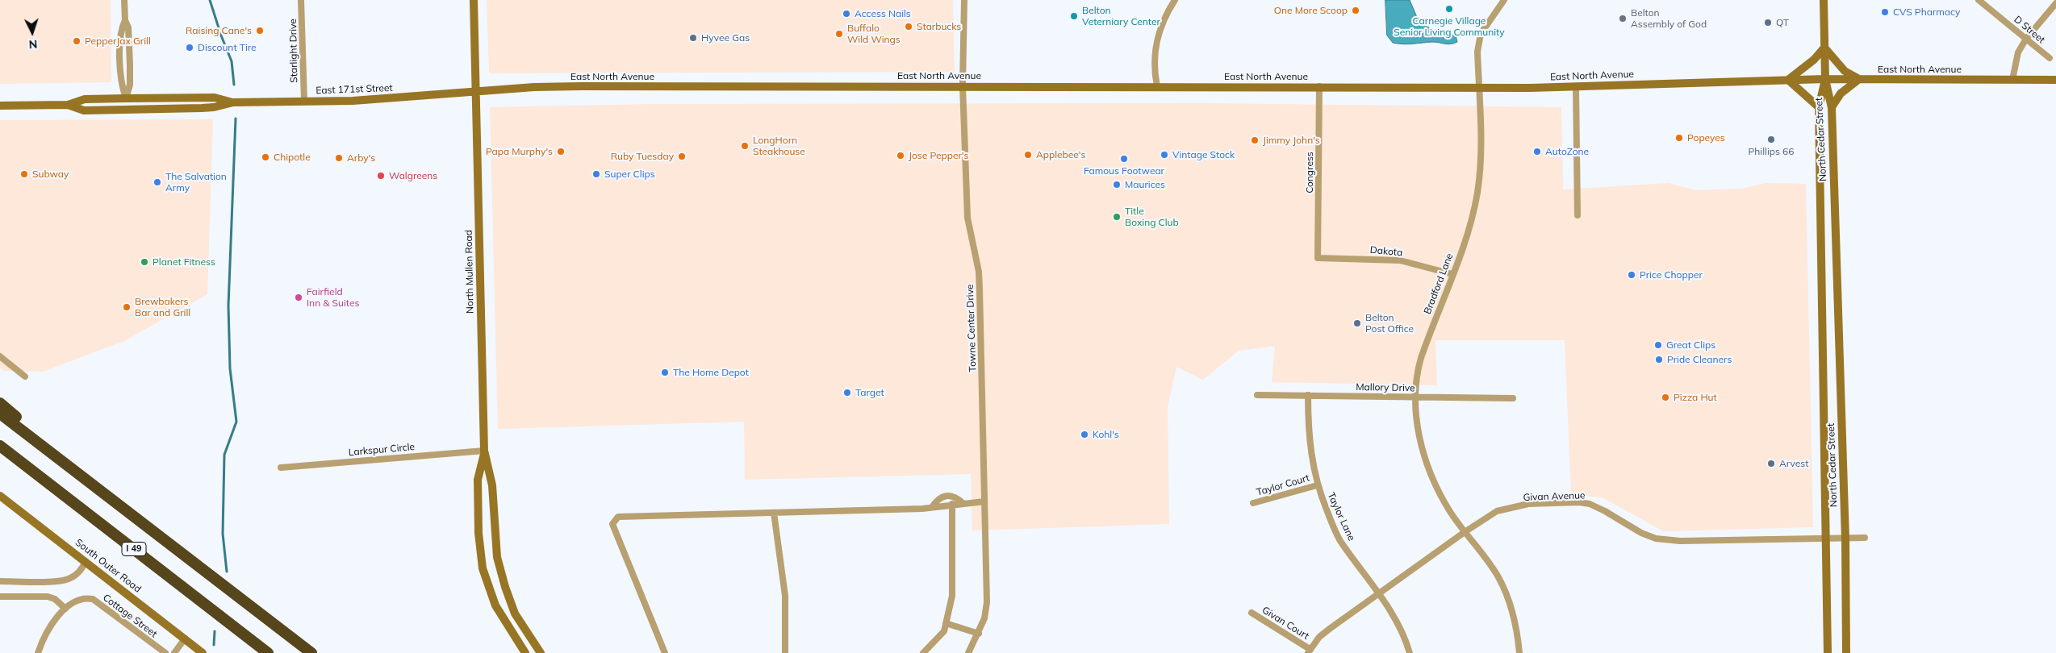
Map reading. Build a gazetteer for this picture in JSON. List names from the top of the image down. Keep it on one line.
{"streets":{"highway":["I 49"],"main road":["East North Avenue","East 171st Street","North Cedar Street","North Mullen Road","South Outer Road"],"street":["D Street","Starlight Drive","Congress","Dakota","Bradford Lane","Towne Center Drive","Mallory Drive","Larkspur Circle","Taylor Court","Givan Avenue","Taylor Lane","Cottage Street","Givan Court"]},"crossings":[["Starlight Drive","East 171st Street"],["East North Avenue","East 171st Street"],["East North Avenue","North Cedar Street"],["East North Avenue","Congress"],["East North Avenue","North Mullen Road"],["East North Avenue","Bradford Lane"],["East North Avenue","Towne Center Drive"],["East 171st Street","North Mullen Road"],["North Cedar Street","Givan Avenue"],["Congress","Dakota"],["Dakota","Bradford Lane"],["North Mullen Road","Larkspur Circle"],["Bradford Lane","Mallory Drive"],["Bradford Lane","Givan Avenue"],["Mallory Drive","Taylor Lane"],["Taylor Court","Taylor Lane"],["Givan Avenue","Taylor Lane"],["Givan Avenue","Givan Court"]],"places":["Carnegie Village Senior Living Community","One More Scoop","CVS Pharmacy","Access Nails","Belton Veterniary Center","Belton Assembly of God","QT","Starbucks","Raising Cane's","Buffalo Wild Wings","Hyvee Gas","PepperJax Grill","Discount Tire","Popeyes","Phillips 66","Jimmy John's","LongHorn Steakhouse","Papa Murphy's","AutoZone","Applebee's","Vintage Stock","Jose Pepper's","Ruby Tuesday","Chipotle","Arby's","Famous Footwear","Subway","Super Clips","Walgreens","The Salvation Army","Maurices","Title Boxing Club","Planet Fitness","Price Chopper","Fairfield Inn & Suites","Brewbakers Bar and Grill","Belton Post Office","Great Clips","Pride Cleaners","The Home Depot","Target","Pizza Hut","Kohl's","Arvest"],"north":"bottom"}
